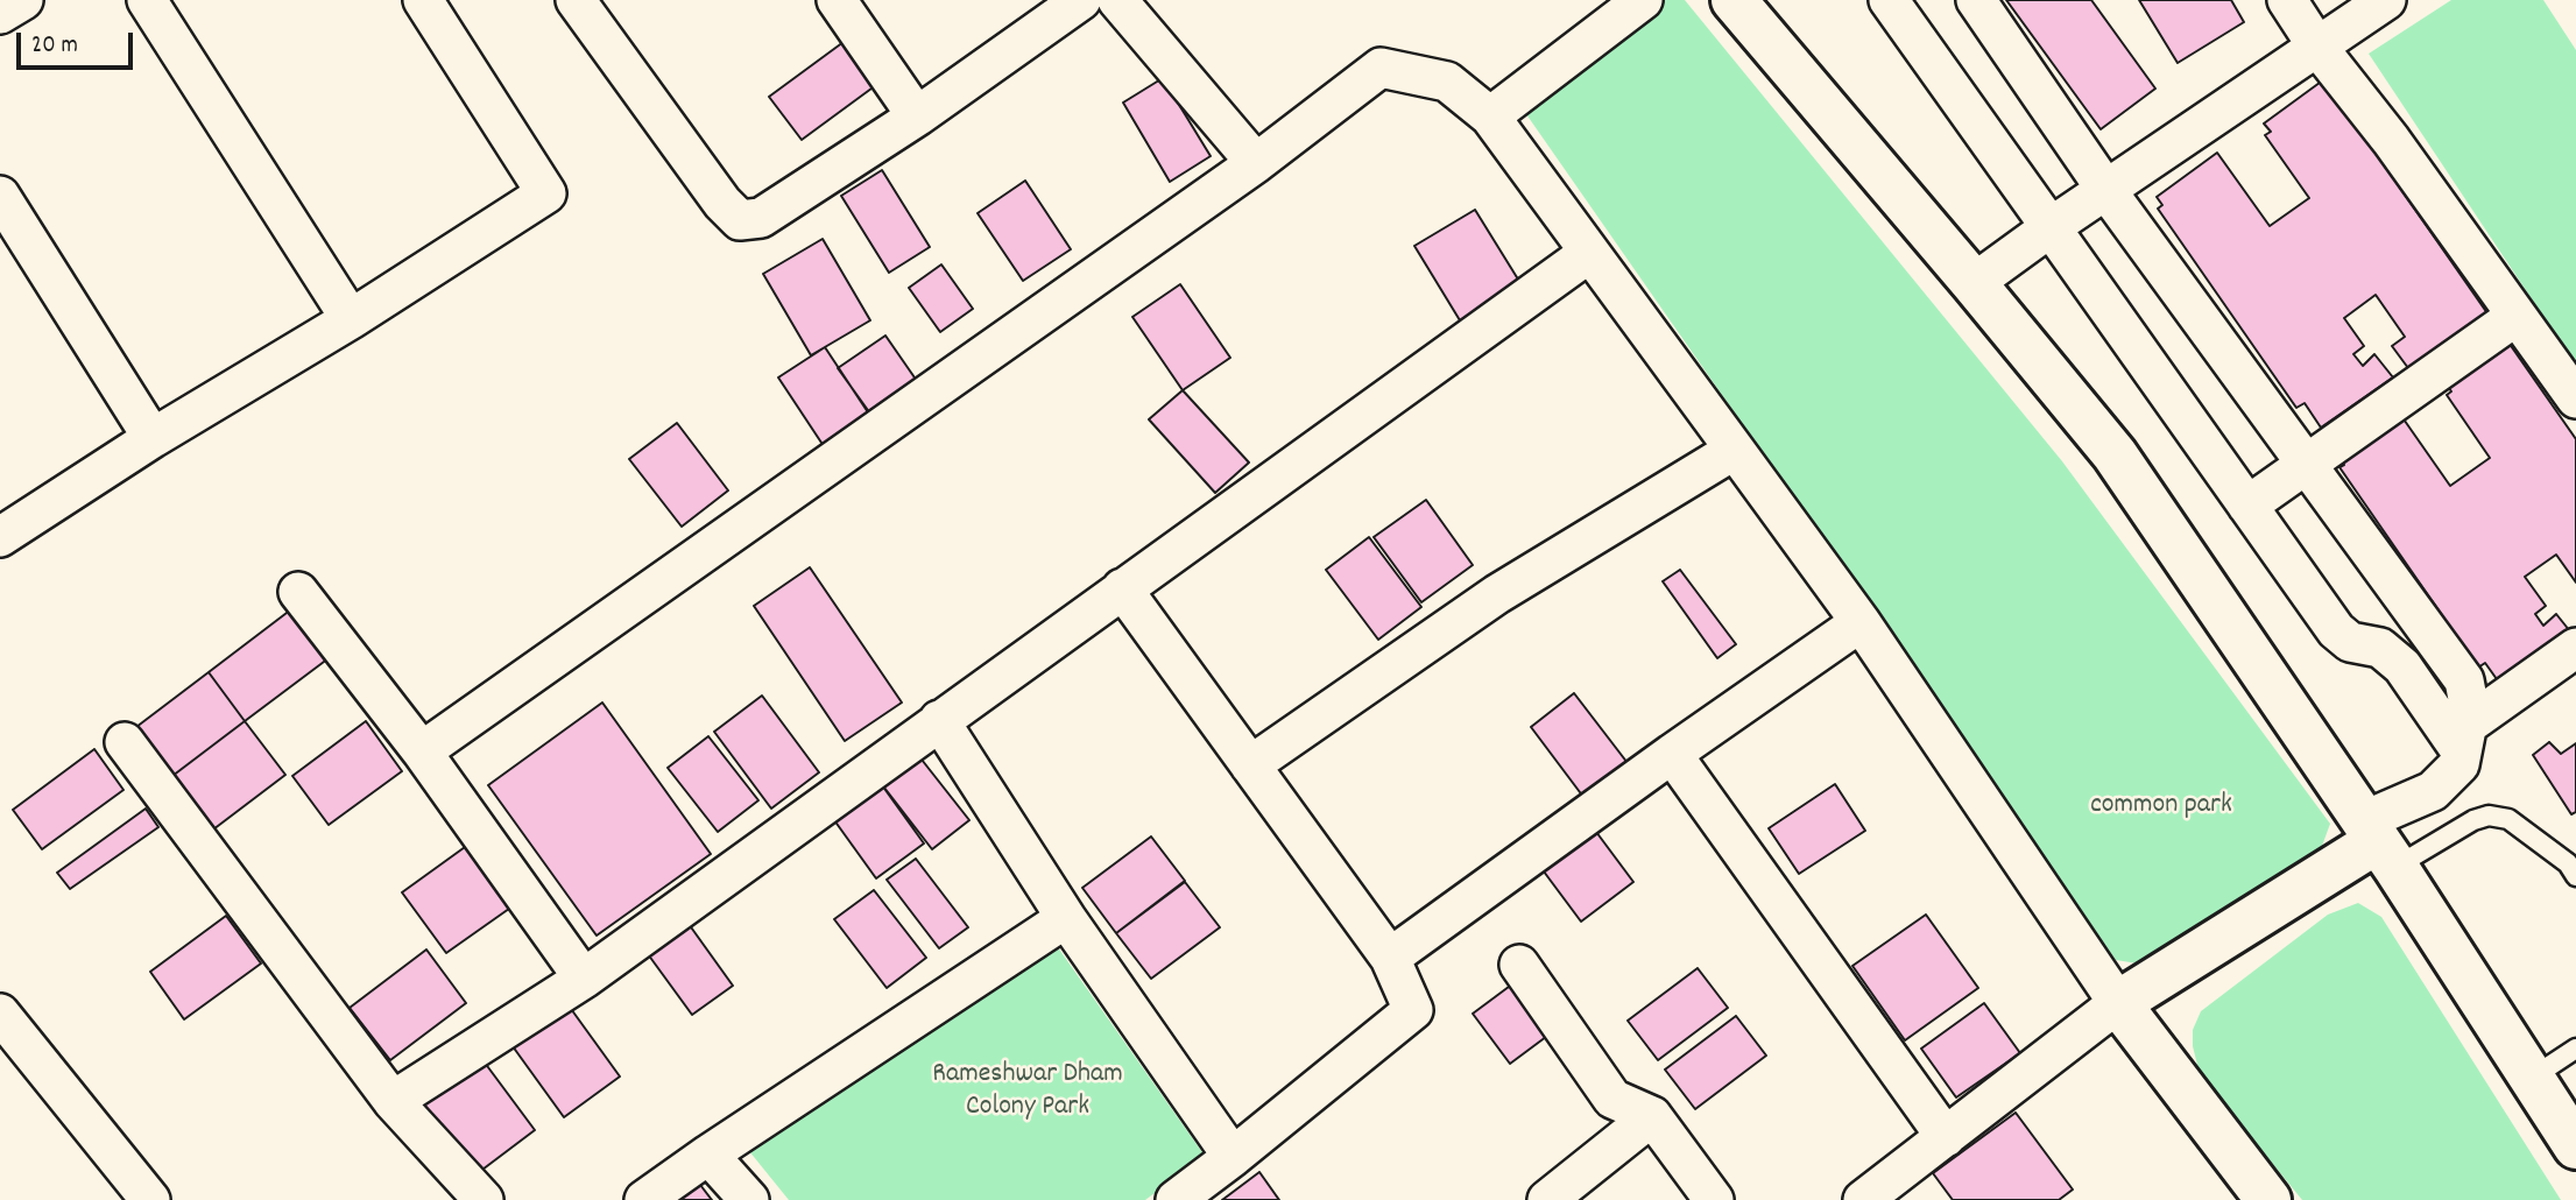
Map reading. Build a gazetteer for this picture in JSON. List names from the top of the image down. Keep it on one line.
{"parks":["common park","Rameshwar Dham Colony Park"],"scale_bar":"20 m"}
